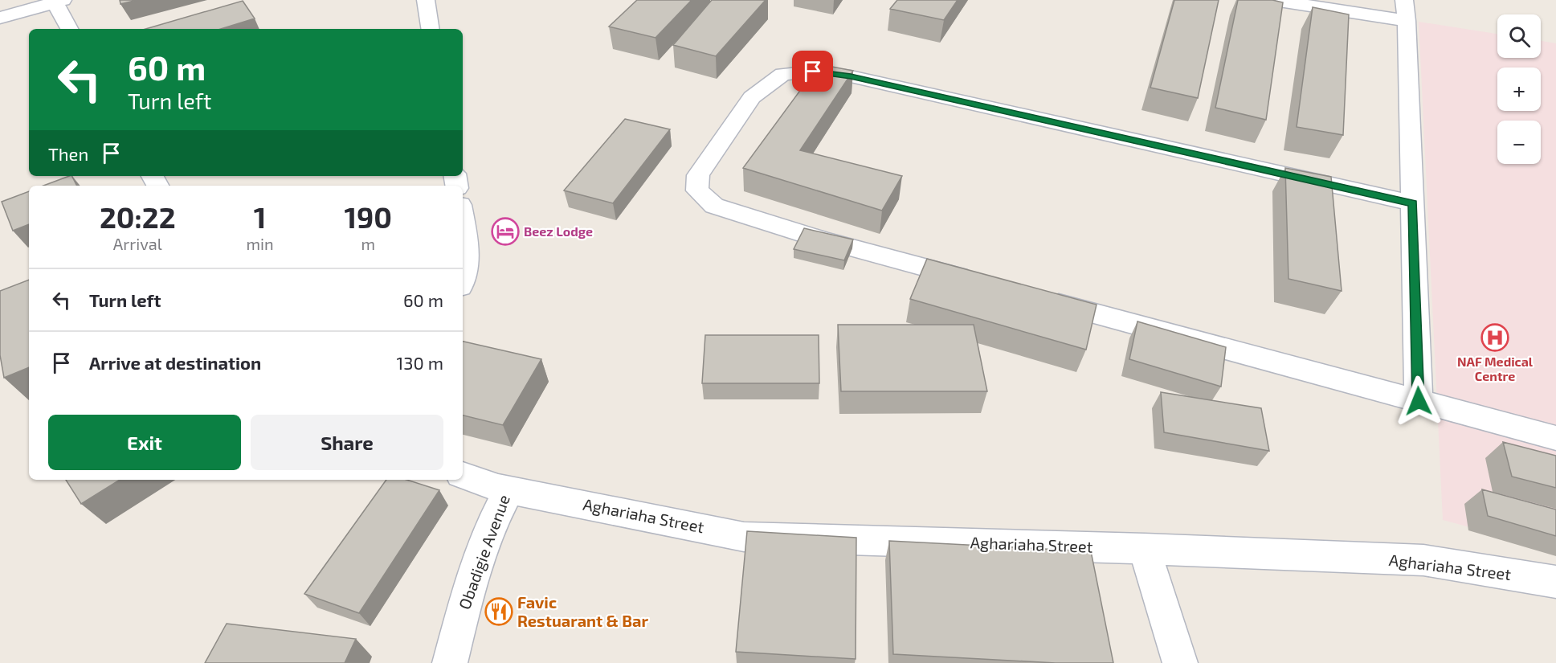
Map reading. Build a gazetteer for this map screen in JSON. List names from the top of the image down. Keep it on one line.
{"streets":{"street":["Aghariaha Street","Obadigie Avenue"]},"crossings":[["Aghariaha Street","Obadigie Avenue"]],"places":{"hotel":["Beez Lodge"],"hospital":["NAF Medical Centre"],"restaurant":["Favic Restuarant & Bar"]},"page":{"map_buttons":["+","−"],"turn":["60 m","Turn left"],"then":"Then","eta":["20:22","Arrival","1","min","190","m"],"list":[{"name":"Turn left","value":"60 m"},{"name":"Arrive at destination","value":"130 m"}],"buttons":["Exit","Share"]}}
